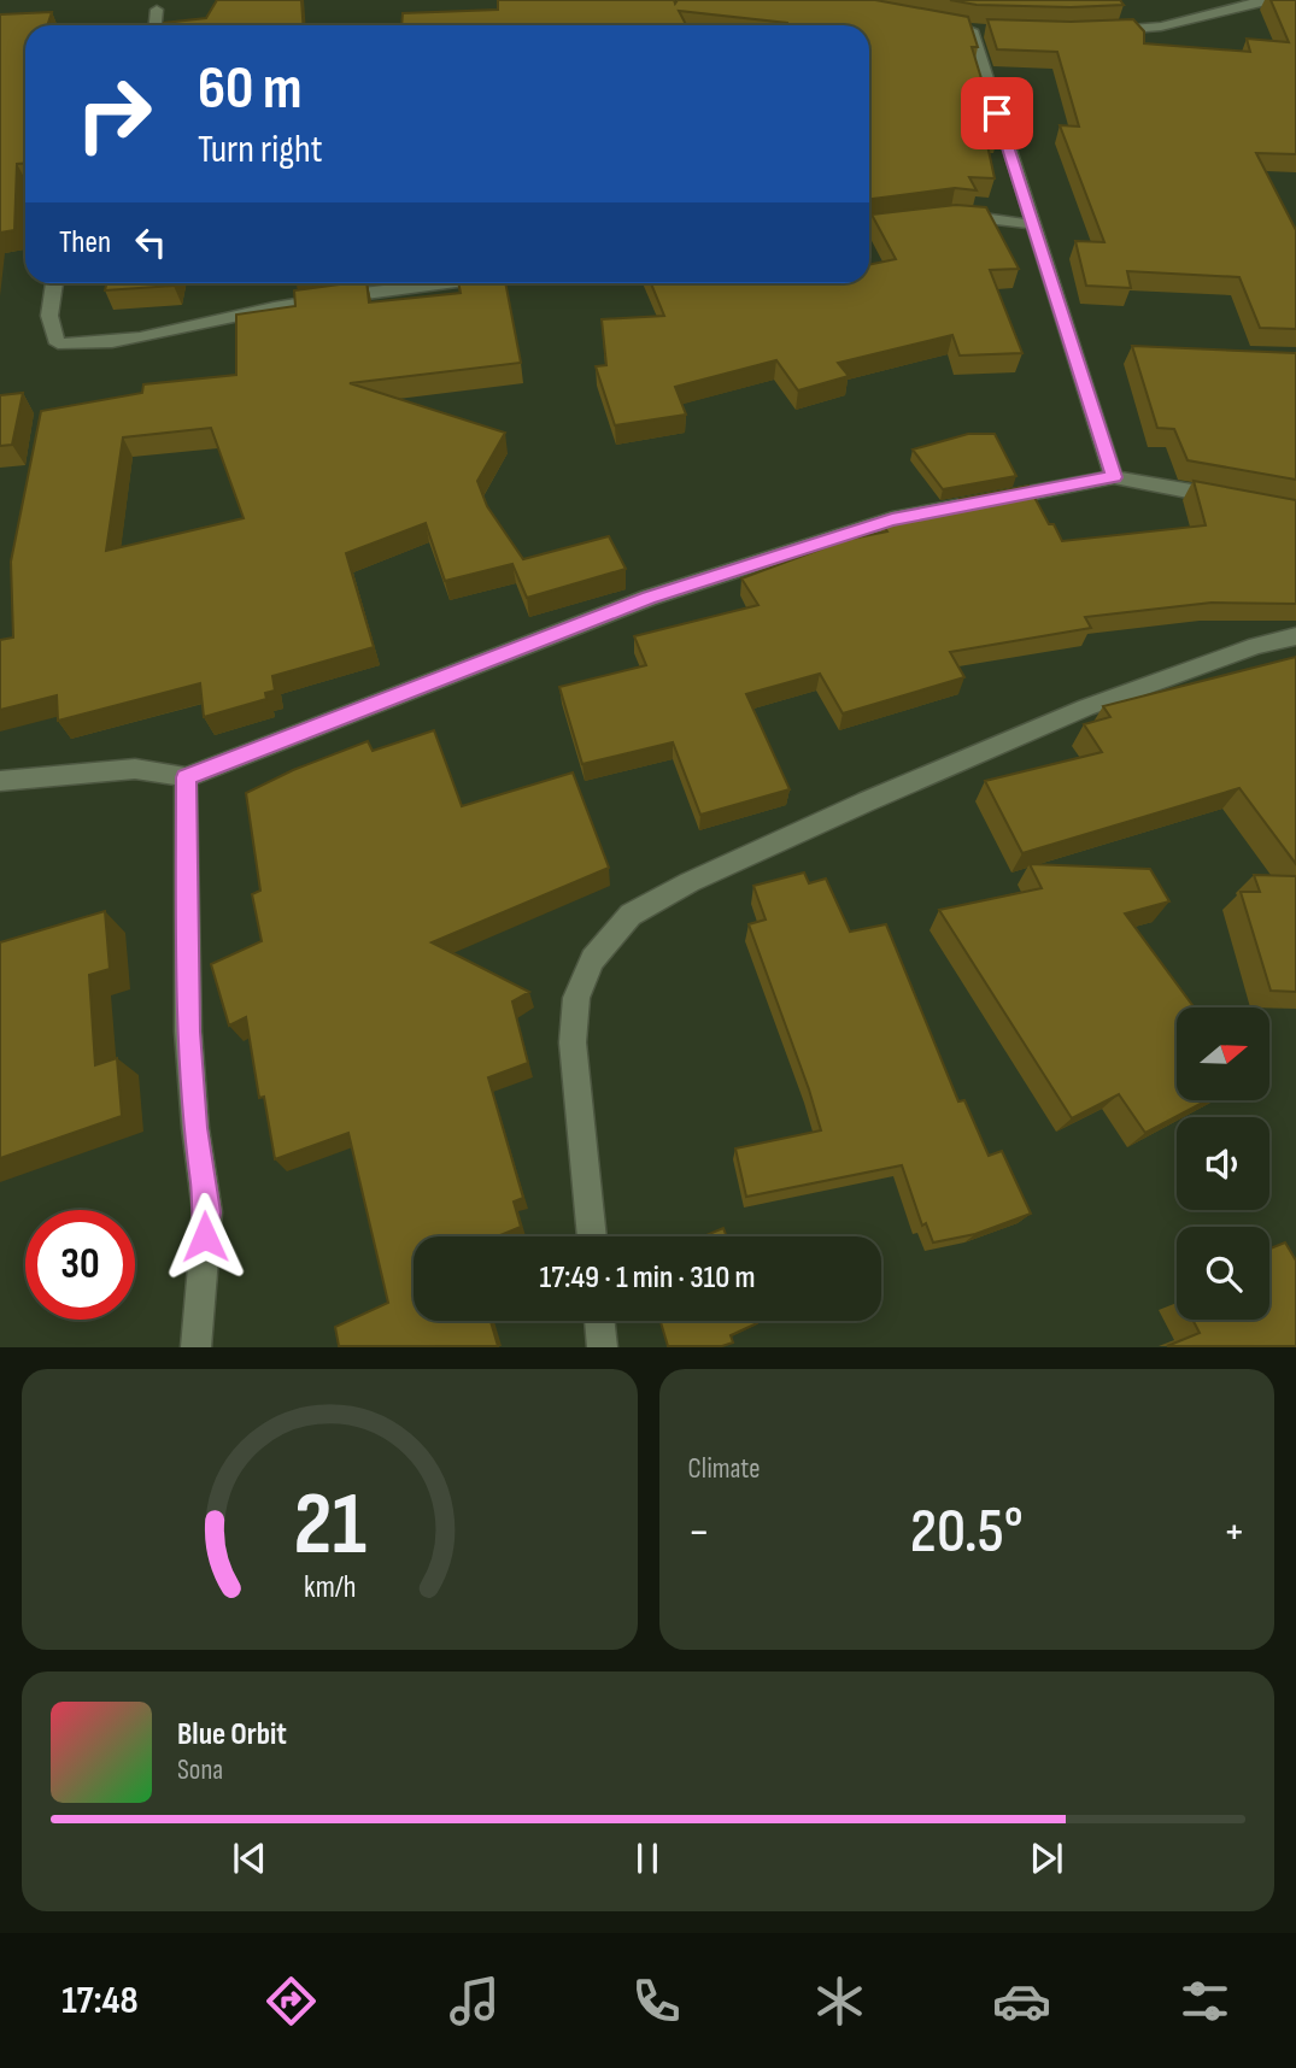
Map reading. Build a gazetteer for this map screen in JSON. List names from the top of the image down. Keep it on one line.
{"north":"right","page":{"turn":["60 m","Turn right"],"then":"Then","limit":"30","trip":"17:49 · 1 min · 310 m","tile":"Climate","heat":["−","20.5°","+"],"song":["Blue Orbit","Sona"],"tabs":"17:48","gauge":["21","km/h"]}}
